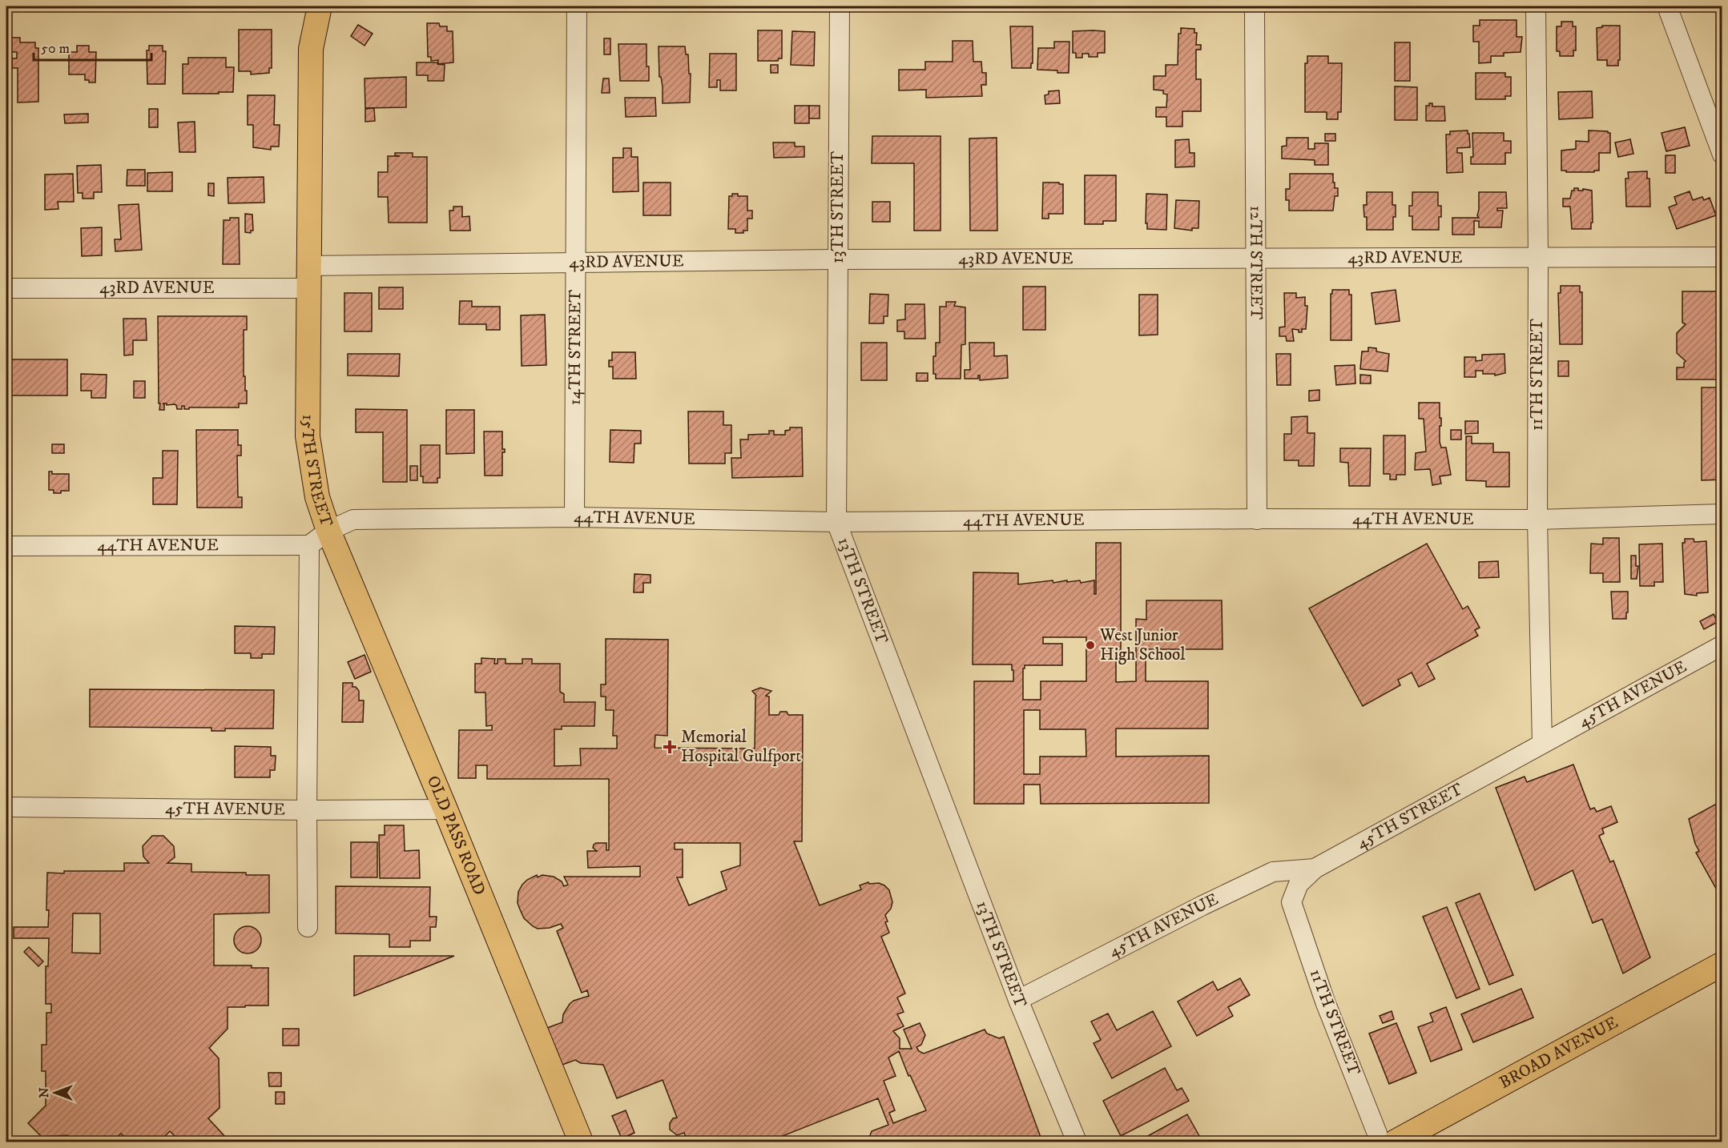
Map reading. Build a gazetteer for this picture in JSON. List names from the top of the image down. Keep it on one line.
{"streets":{"main road":["15TH STREET","OLD PASS ROAD","BROAD AVENUE"],"street":["13TH STREET","43RD AVENUE","12TH STREET","14TH STREET","11TH STREET","44TH AVENUE","45TH AVENUE","45TH STREET"]},"crossings":[["13TH STREET","43RD AVENUE"],["13TH STREET","44TH AVENUE"],["13TH STREET","45TH AVENUE"],["43RD AVENUE","12TH STREET"],["43RD AVENUE","14TH STREET"],["43RD AVENUE","11TH STREET"],["43RD AVENUE","15TH STREET"],["12TH STREET","44TH AVENUE"],["14TH STREET","44TH AVENUE"],["11TH STREET","44TH AVENUE"],["11TH STREET","45TH AVENUE"],["11TH STREET","45TH STREET"],["15TH STREET","44TH AVENUE"],["15TH STREET","45TH AVENUE"],["15TH STREET","OLD PASS ROAD"],["44TH AVENUE","OLD PASS ROAD"],["45TH AVENUE","45TH STREET"],["45TH AVENUE","OLD PASS ROAD"]],"places":{"other":["West Junior High School"],"health":["Memorial Hospital Gulfport"]},"scale_bar":"50 m","north":"left"}
